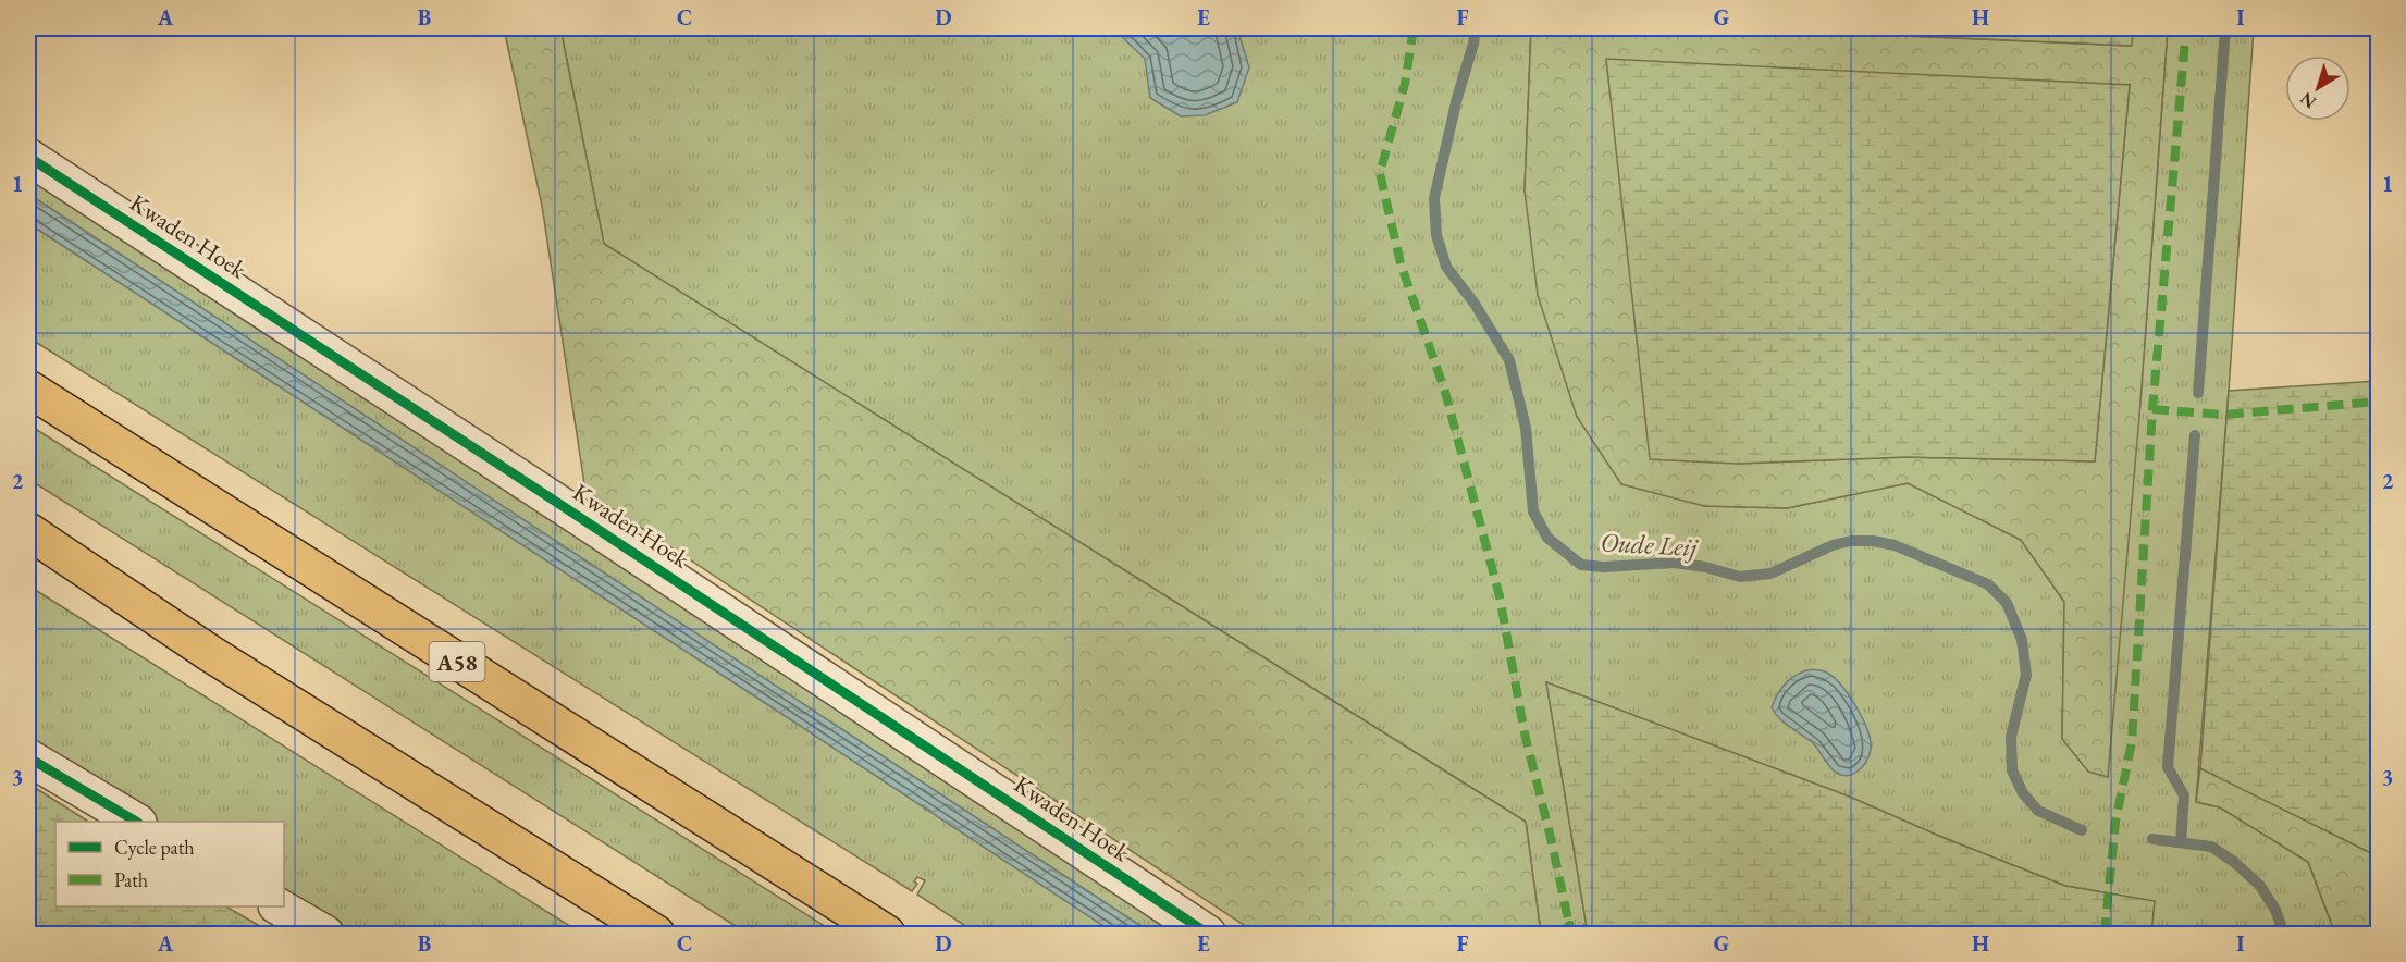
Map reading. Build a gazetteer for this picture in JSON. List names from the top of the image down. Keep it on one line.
{"streets":{"highway":["A58"],"street":["Kwaden Hoek"]},"water":["Oude Leij"],"legend":["Cycle path","Path"],"north":"bottom left","grid":{"columns":["A","B","C","D","E","F","G","H","I"],"rows":["1","2","3"]}}
